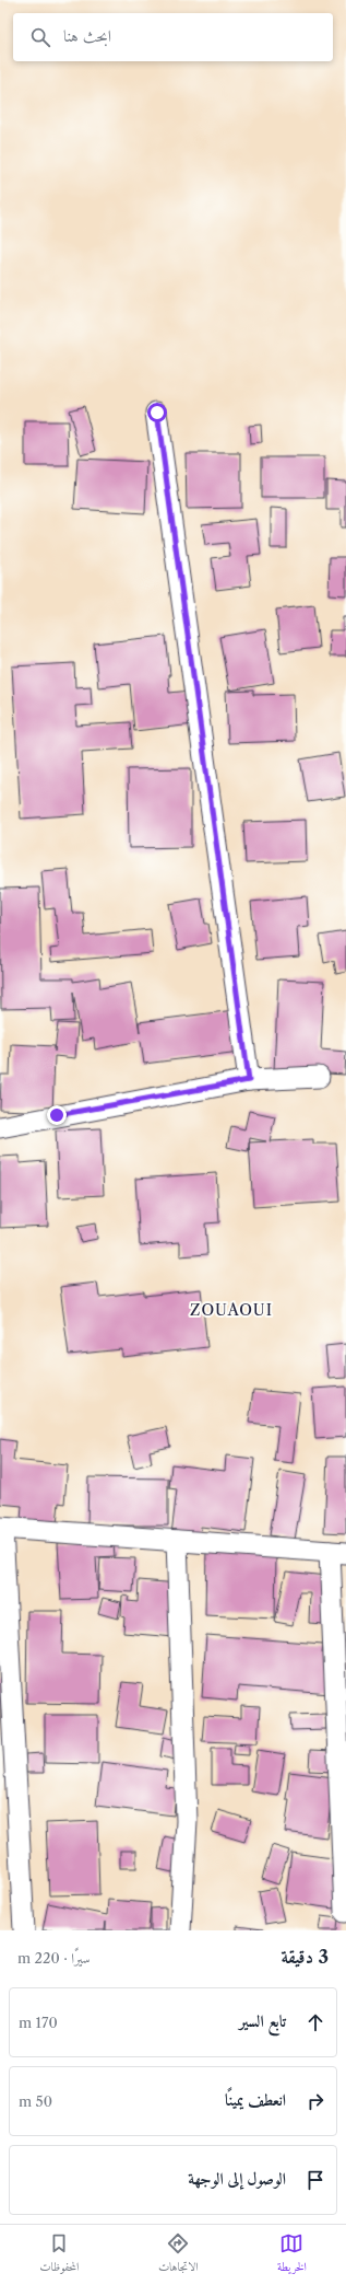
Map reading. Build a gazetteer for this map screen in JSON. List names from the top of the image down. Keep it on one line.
{"districts":["ZOUAOUI"],"page":{"search":"ابحث هنا","heading":["3 دقيقة","سيرًا · 220 m"],"list":[["تابع السير","170 m"],["انعطف يمينًا","50 m"],"الوصول إلى الوجهة"],"nav":["الخريطة","الاتجاهات","المحفوظات"]}}
